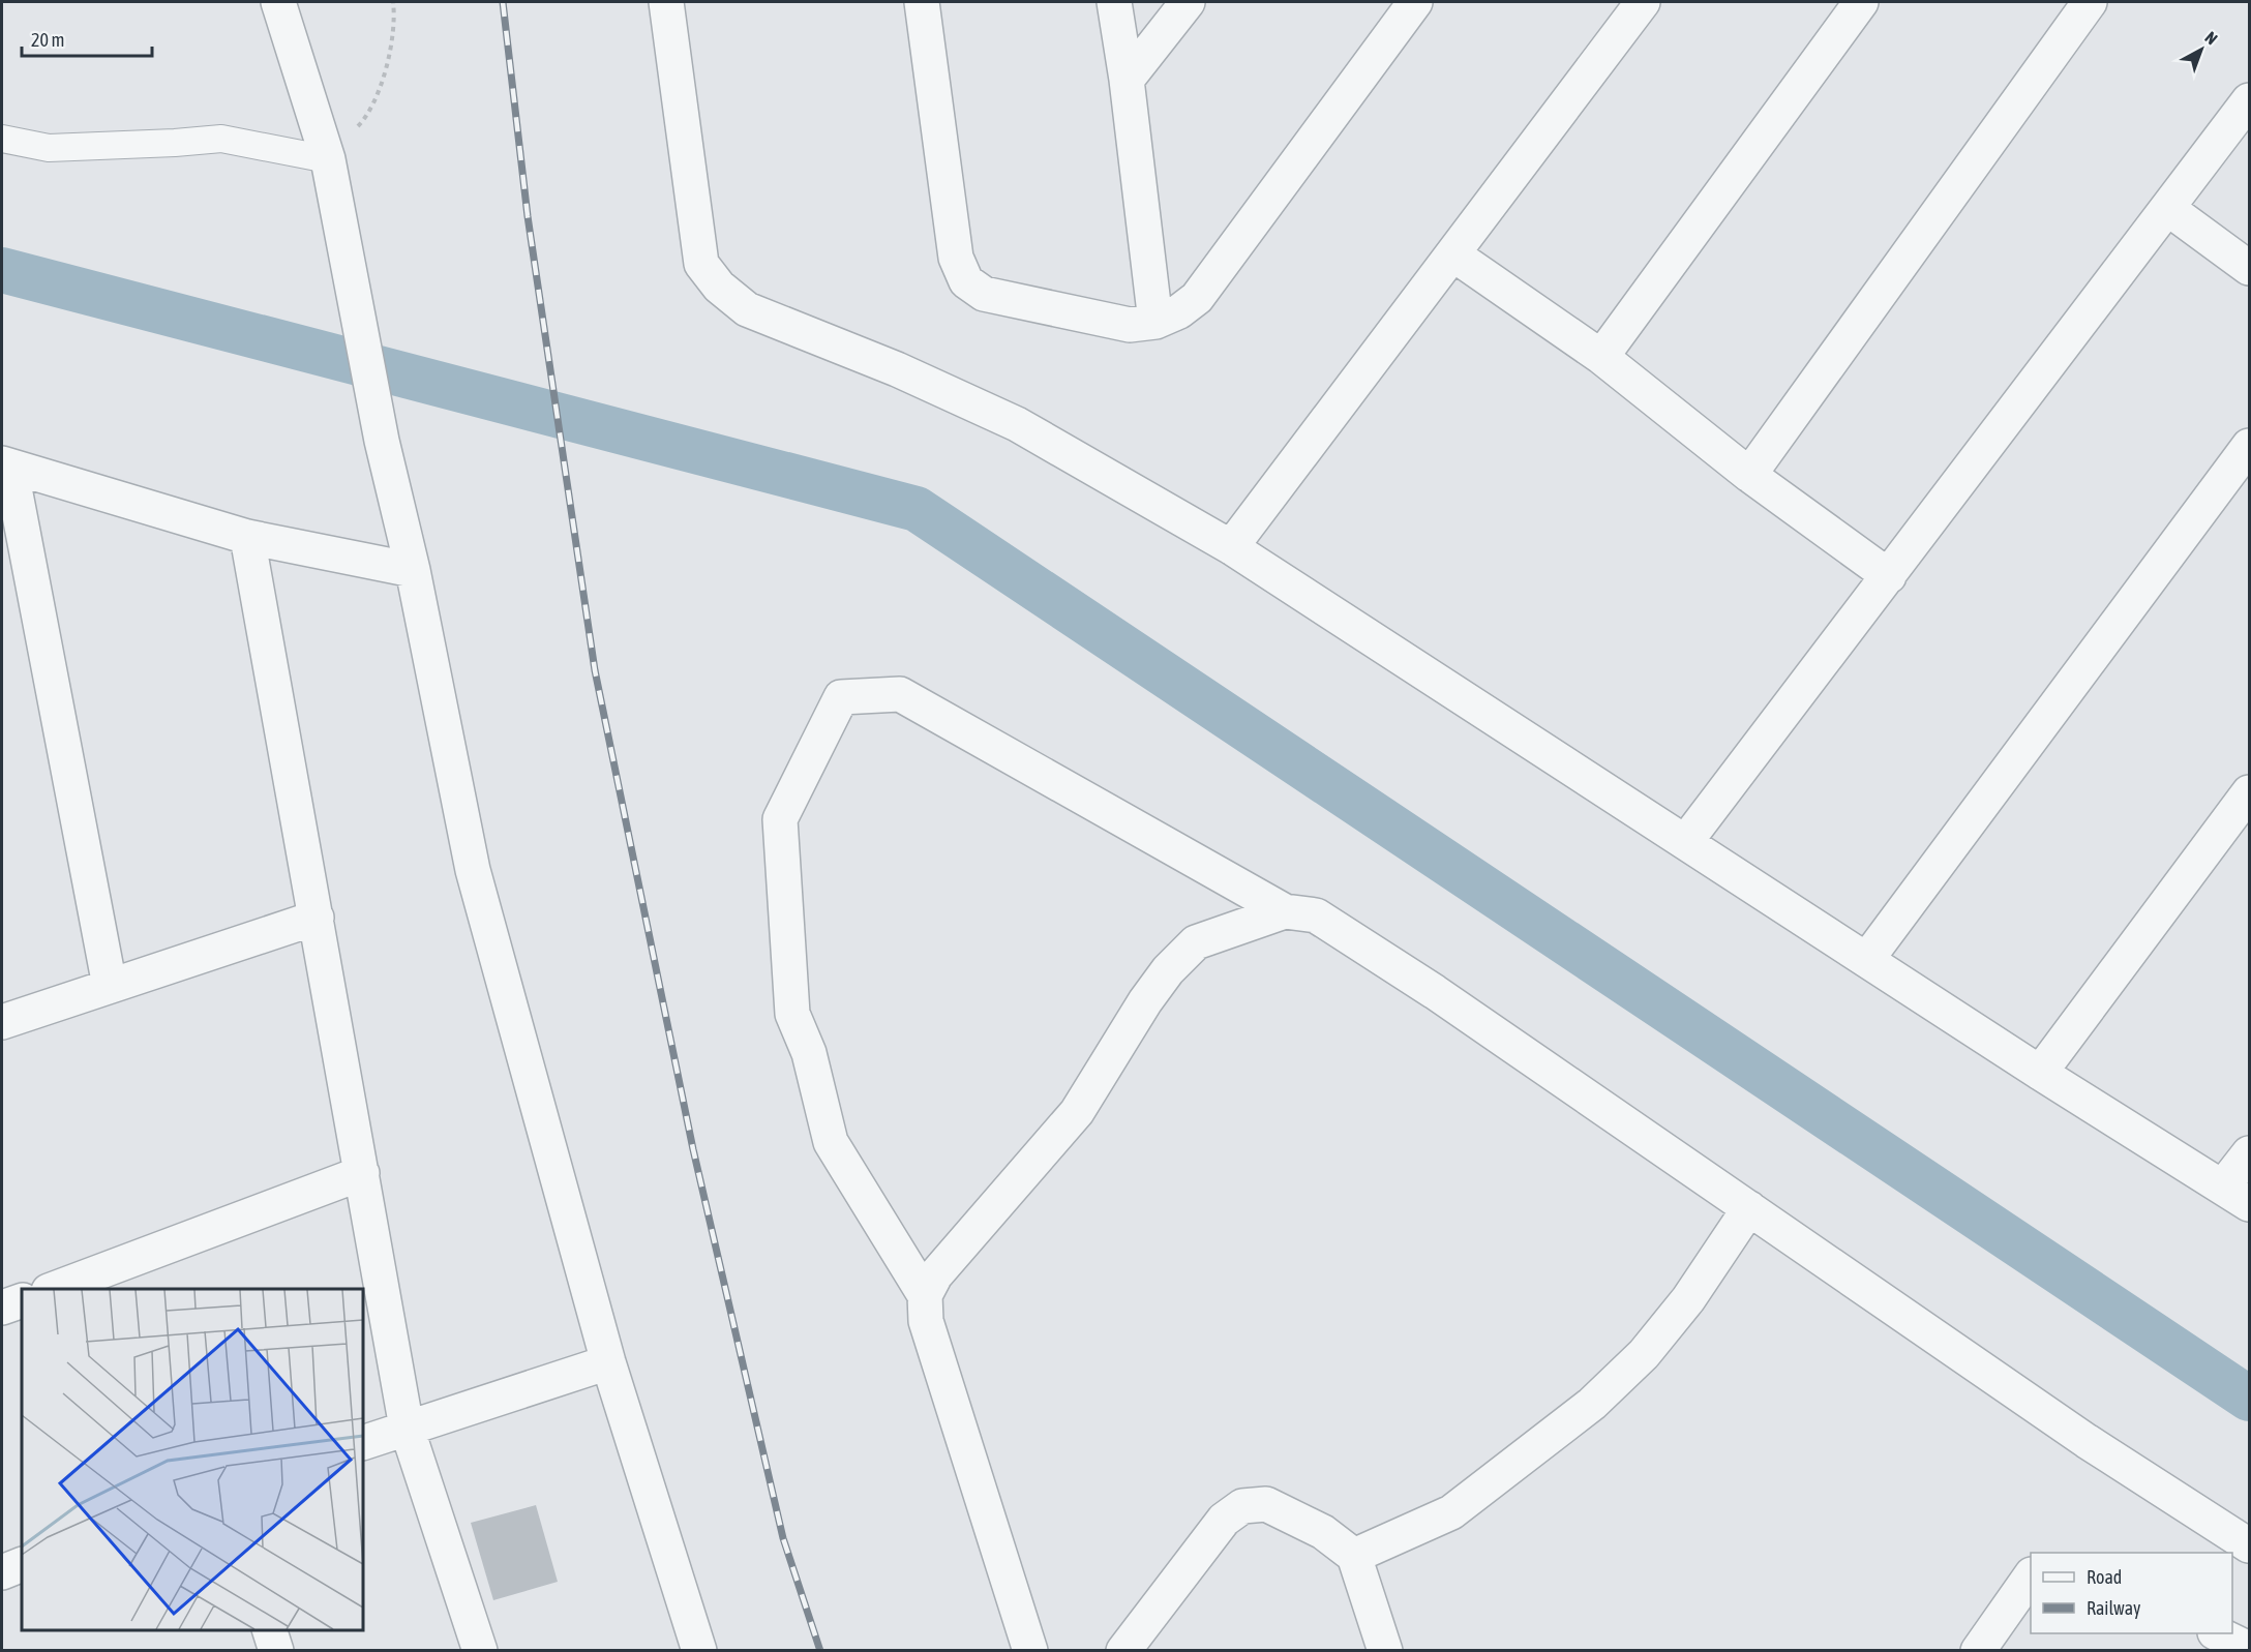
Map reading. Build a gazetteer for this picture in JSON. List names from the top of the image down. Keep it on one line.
{"legend":["Road","Railway"],"scale_bar":"20 m","north":"top right"}
